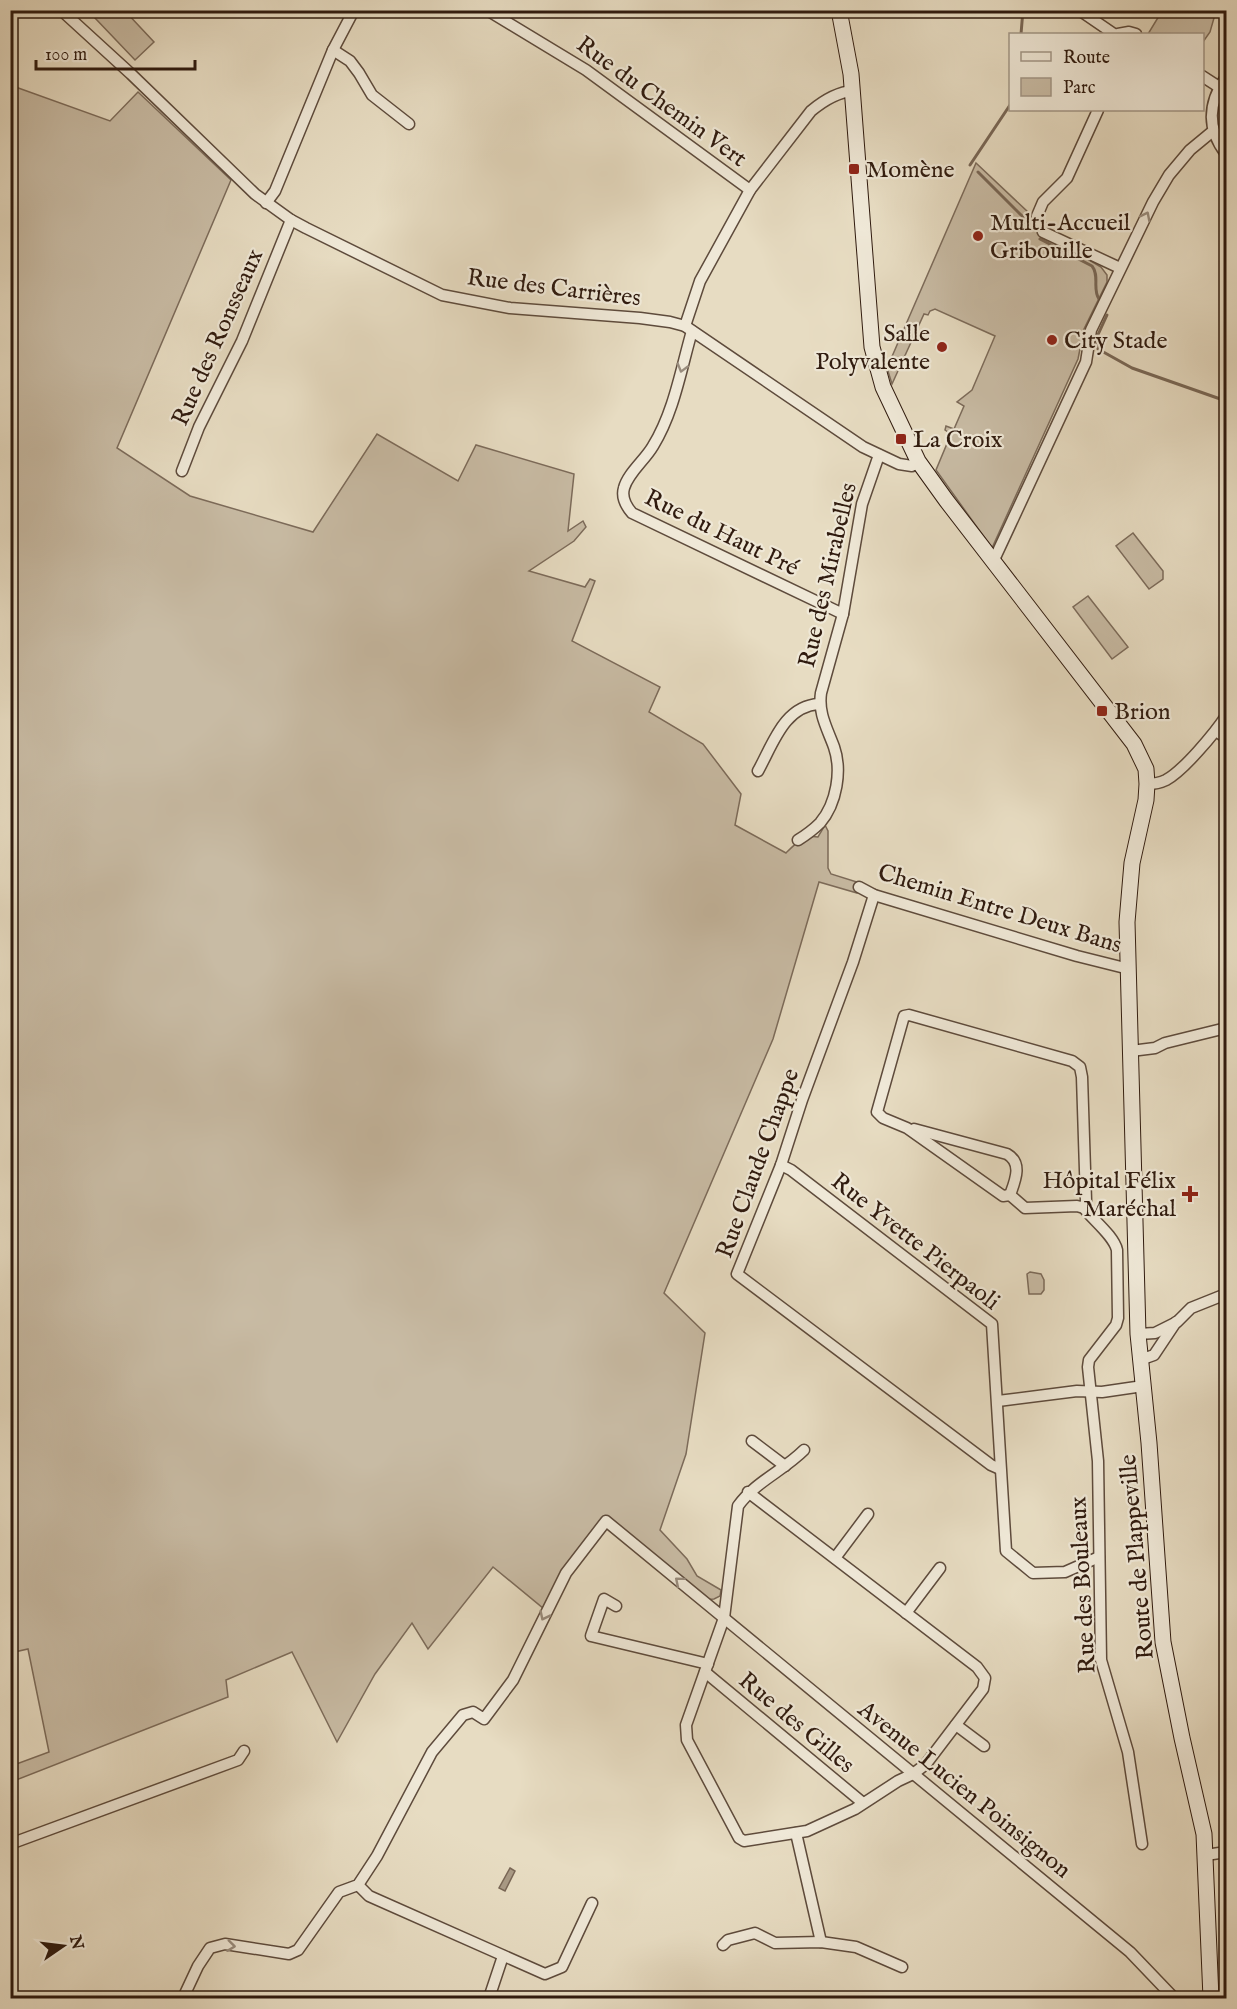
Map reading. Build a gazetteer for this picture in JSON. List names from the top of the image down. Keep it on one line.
{"streets":{"street":["Rue du Chemin Vert","Rue des Carrières","Rue des Ronsseaux","Rue du Haut Pré","Rue des Mirabelles","Chemin Entre Deux Bans","Rue Claude Chappe","Rue Yvette Pierpaoli","Route de Plappeville","Rue des Bouleaux","Rue des Gilles","Avenue Lucien Poinsignon"]},"crossings":[["Rue du Chemin Vert","Rue du Haut Pré"],["Rue des Carrières","Rue des Ronsseaux"],["Rue des Carrières","Rue du Haut Pré"],["Rue des Carrières","Rue des Mirabelles"],["Rue du Haut Pré","Rue des Mirabelles"],["Chemin Entre Deux Bans","Rue Claude Chappe"],["Chemin Entre Deux Bans","Route de Plappeville"],["Rue Claude Chappe","Rue Yvette Pierpaoli"],["Rue Yvette Pierpaoli","Rue des Bouleaux"]],"places":{"transit":["Momène","La Croix","Brion"],"other":["Multi-Accueil Gribouille","City Stade","Salle Polyvalente"],"health":["Hôpital Félix Maréchal"]},"legend":["Route","Parc"],"scale_bar":"100 m","north":"right"}
